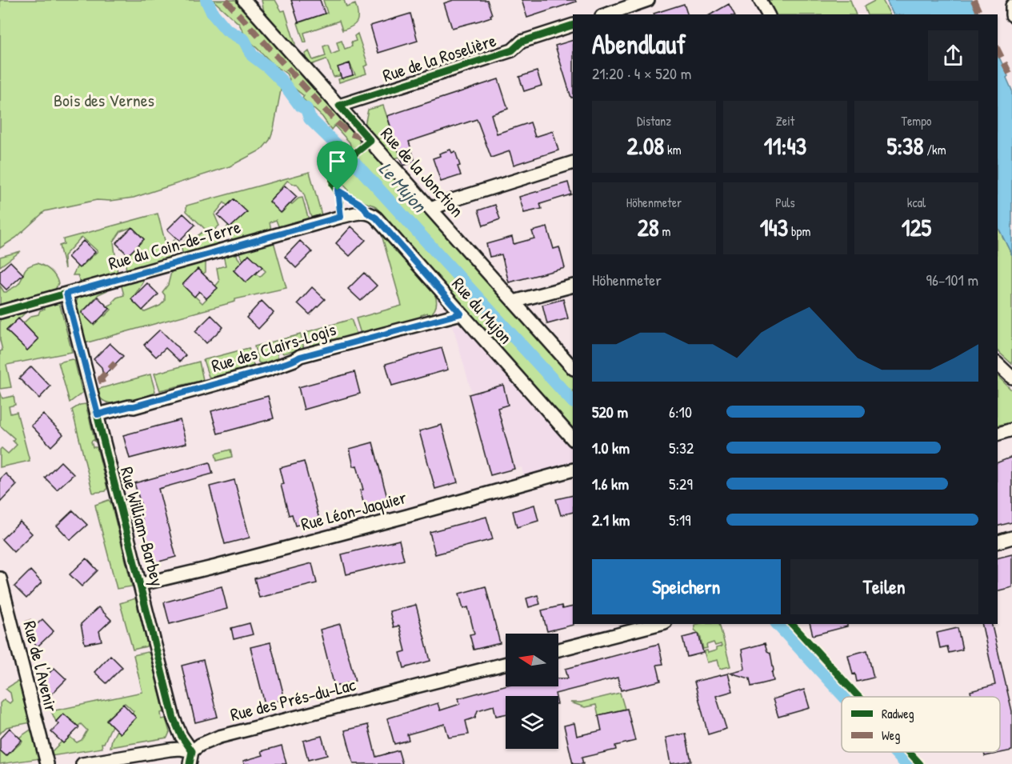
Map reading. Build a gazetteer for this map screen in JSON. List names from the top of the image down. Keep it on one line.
{"streets":{"street":["Rue de la Roselière","Rue de la Jonction","Rue du Coin-de-Terre","Rue du Mujon","Rue des Clairs-Logis","Rue Léon-Jaquier","Rue William-Barbey","Rue de l'Avenir","Rue des Prés-du-Lac"]},"crossings":[["Rue de la Roselière","Rue de la Jonction"],["Rue du Coin-de-Terre","Rue du Mujon"],["Rue du Coin-de-Terre","Rue William-Barbey"],["Rue du Mujon","Rue des Clairs-Logis"],["Rue des Clairs-Logis","Rue William-Barbey"],["Rue Léon-Jaquier","Rue William-Barbey"],["Rue William-Barbey","Rue des Prés-du-Lac"]],"water":["Le Mujon"],"parks":["Bois des Vernes"],"legend":["Radweg","Weg"],"north":"left","page":{"heading":["Abendlauf","21:20 · 4 × 520 m"],"stats":[["Distanz","2.08 km"],["Zeit","11:43"],["Tempo","5:38 /km"],["Höhenmeter","28 m"],["Puls","143 bpm"],["kcal","125"]],"chart":["Höhenmeter","96–101 m"],"list":[{"name":"520 m","note":"6:10"},{"name":"1.0 km","note":"5:32"},{"name":"1.6 km","note":"5:29"},{"name":"2.1 km","note":"5:19"}],"buttons":["Speichern","Teilen"]}}
